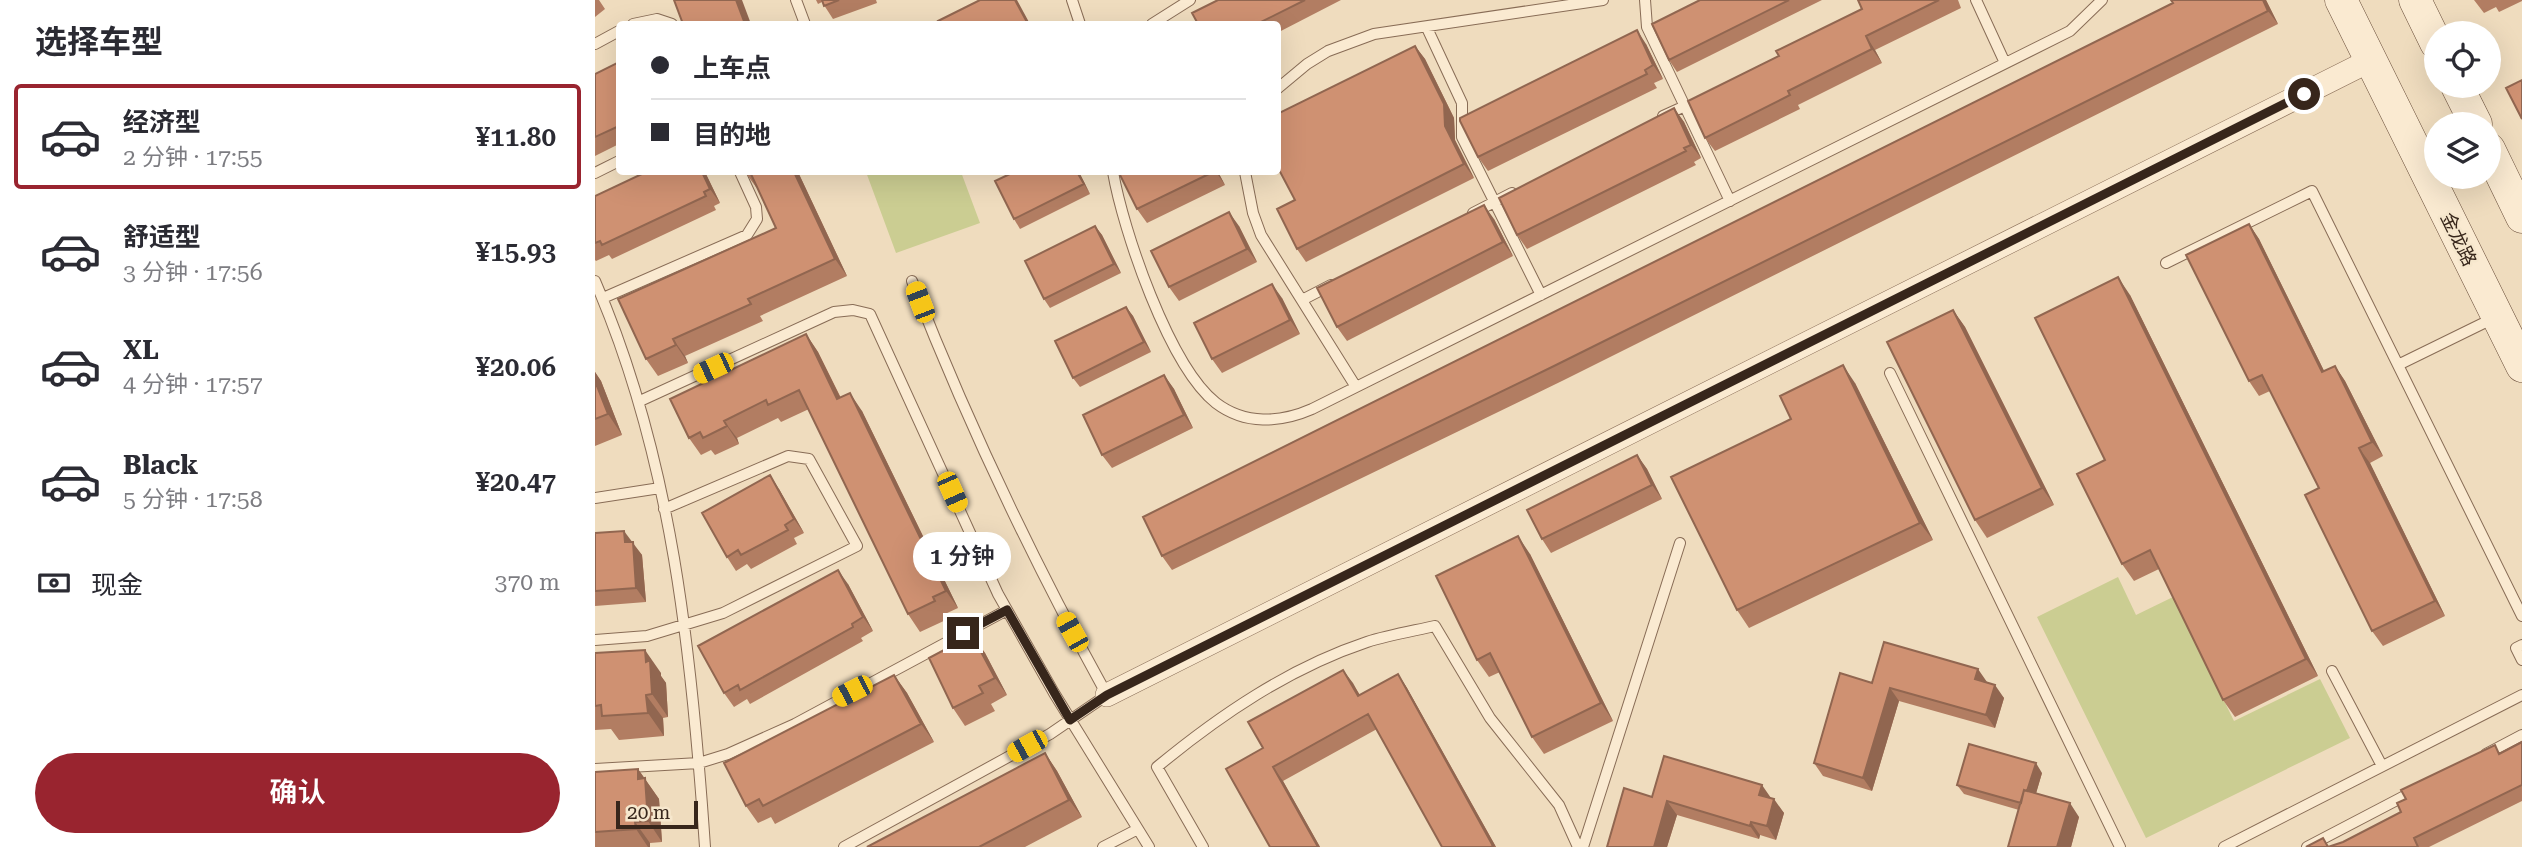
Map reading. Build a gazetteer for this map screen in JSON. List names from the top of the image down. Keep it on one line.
{"streets":{"main road":["金龙路"]},"scale_bar":"20 m","page":{"heading":"选择车型","banner":["上车点","目的地"],"list":[{"name":"经济型","note":"2 分钟 · 17:55","value":"¥11.80"},{"name":"舒适型","note":"3 分钟 · 17:56","value":"¥15.93"},{"name":"XL","note":"4 分钟 · 17:57","value":"¥20.06"},{"name":"Black","note":"5 分钟 · 17:58","value":"¥20.47"}],"bubble":"1 分钟","pay":["现金","370 m"],"buttons":"确认","scale":"20 m"}}
